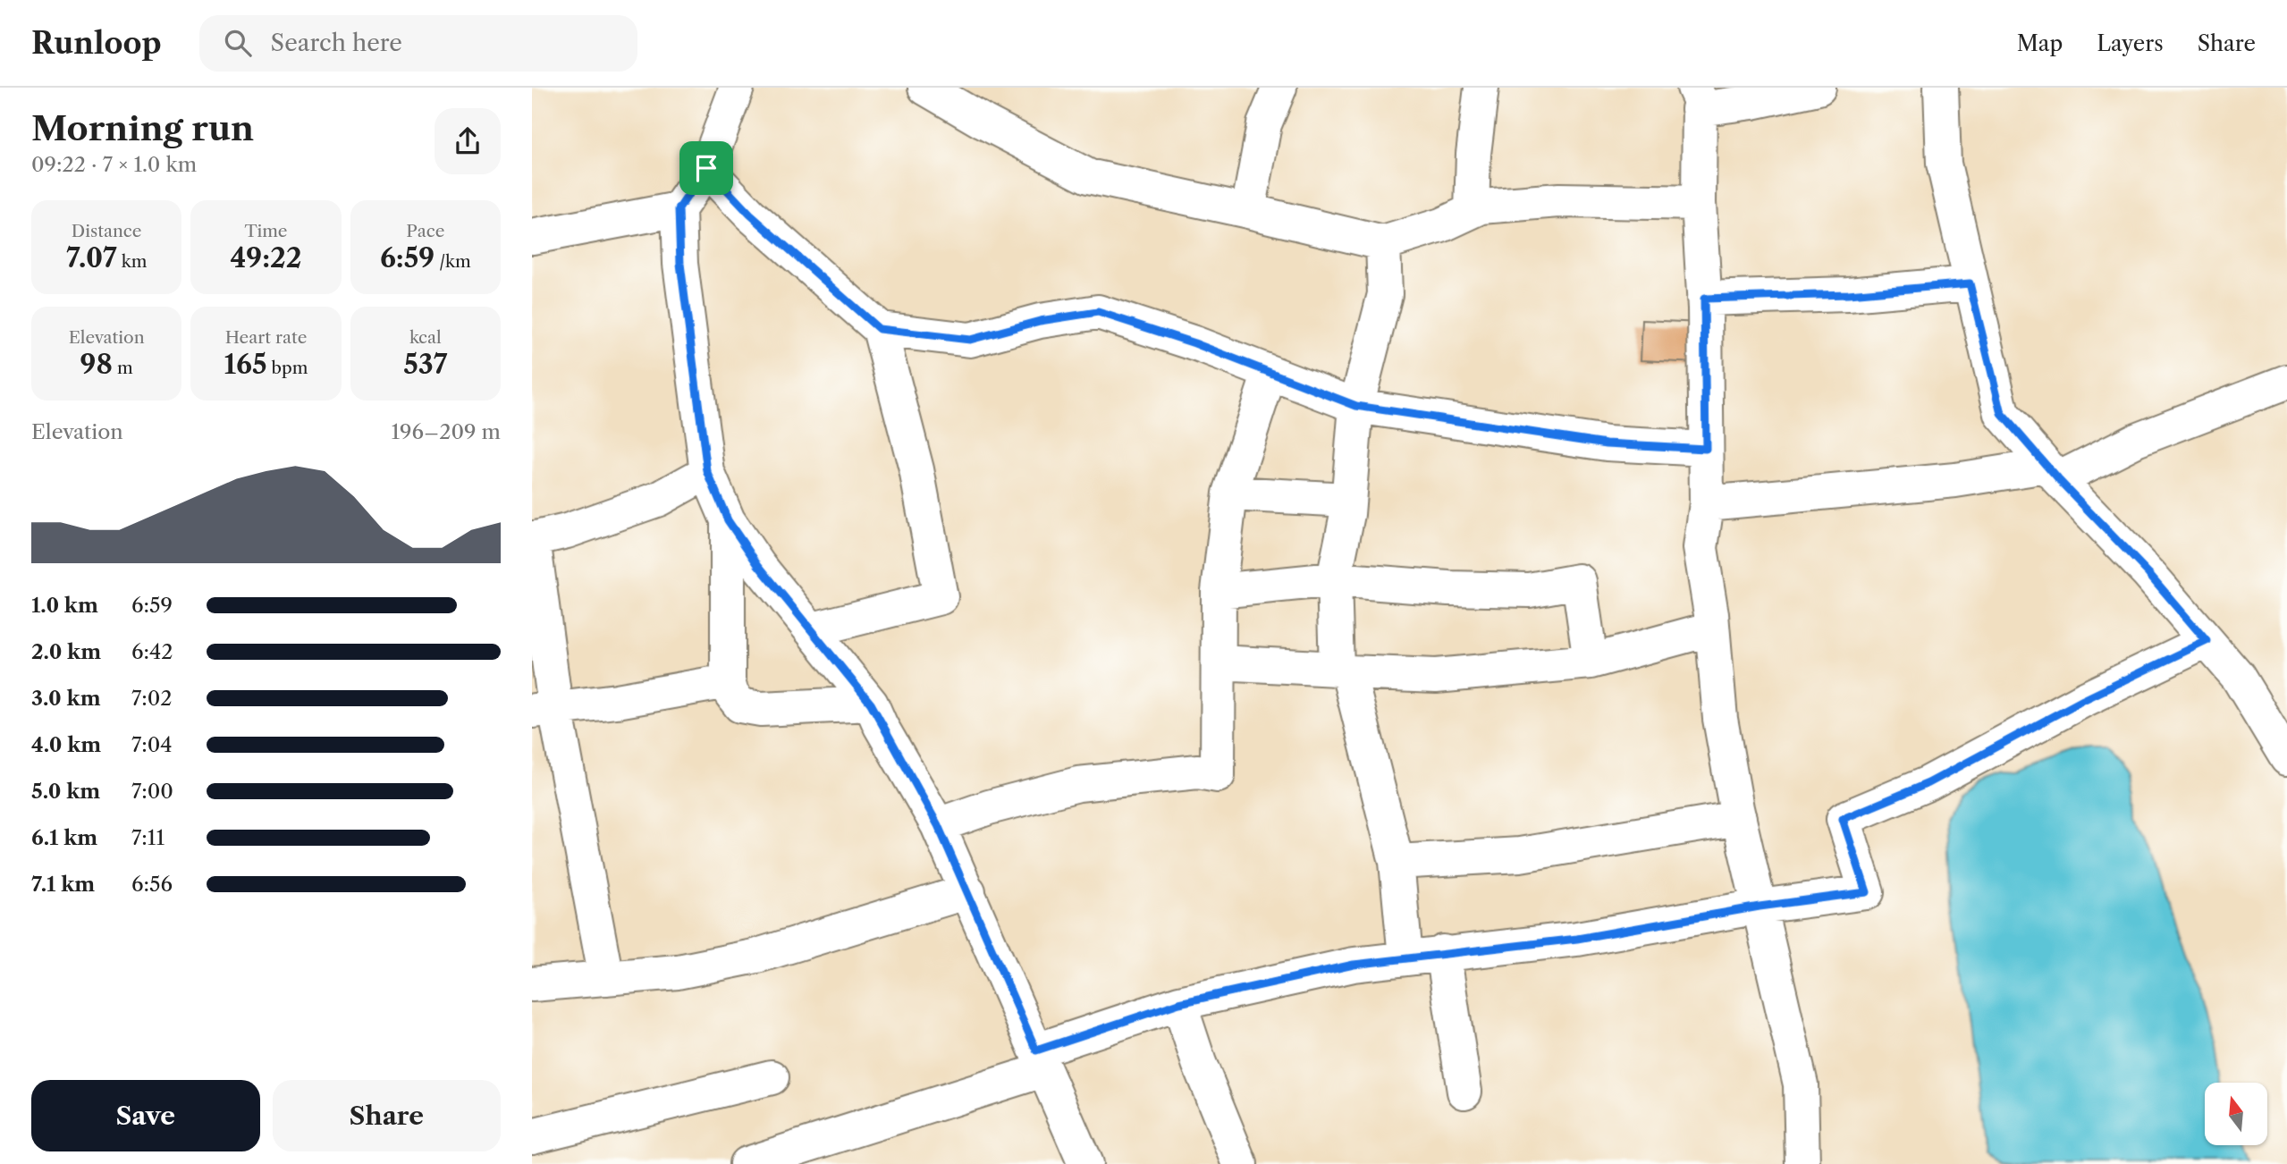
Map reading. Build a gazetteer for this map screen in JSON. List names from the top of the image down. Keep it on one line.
{"north":"top","page":{"header":"Runloop","search":"Search here","nav":["Map","Layers","Share"],"heading":["Morning run","09:22 · 7 × 1.0 km"],"stats":[["Distance","7.07 km"],["Time","49:22"],["Pace","6:59 /km"],["Elevation","98 m"],["Heart rate","165 bpm"],["kcal","537"]],"chart":["Elevation","196–209 m"],"list":[{"name":"1.0 km","note":"6:59"},{"name":"2.0 km","note":"6:42"},{"name":"3.0 km","note":"7:02"},{"name":"4.0 km","note":"7:04"},{"name":"5.0 km","note":"7:00"},{"name":"6.1 km","note":"7:11"},{"name":"7.1 km","note":"6:56"}],"buttons":["Save","Share"]}}
